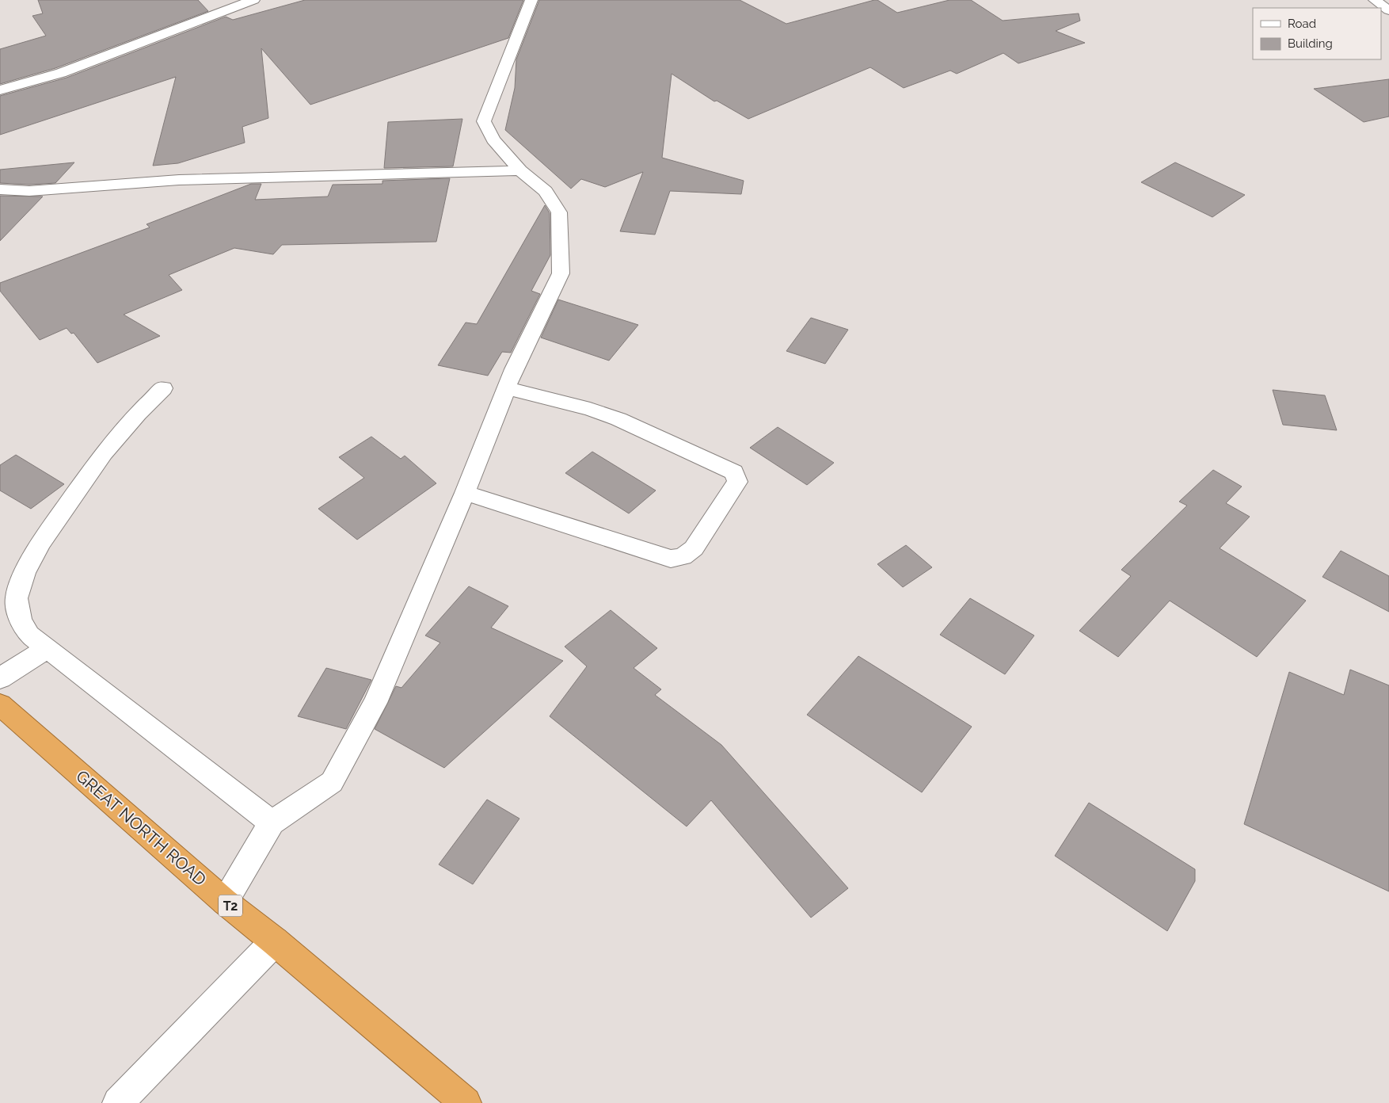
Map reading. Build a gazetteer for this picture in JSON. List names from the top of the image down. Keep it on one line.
{"streets":{"highway":["GREAT NORTH ROAD","T2"]},"legend":["Road","Building"]}
